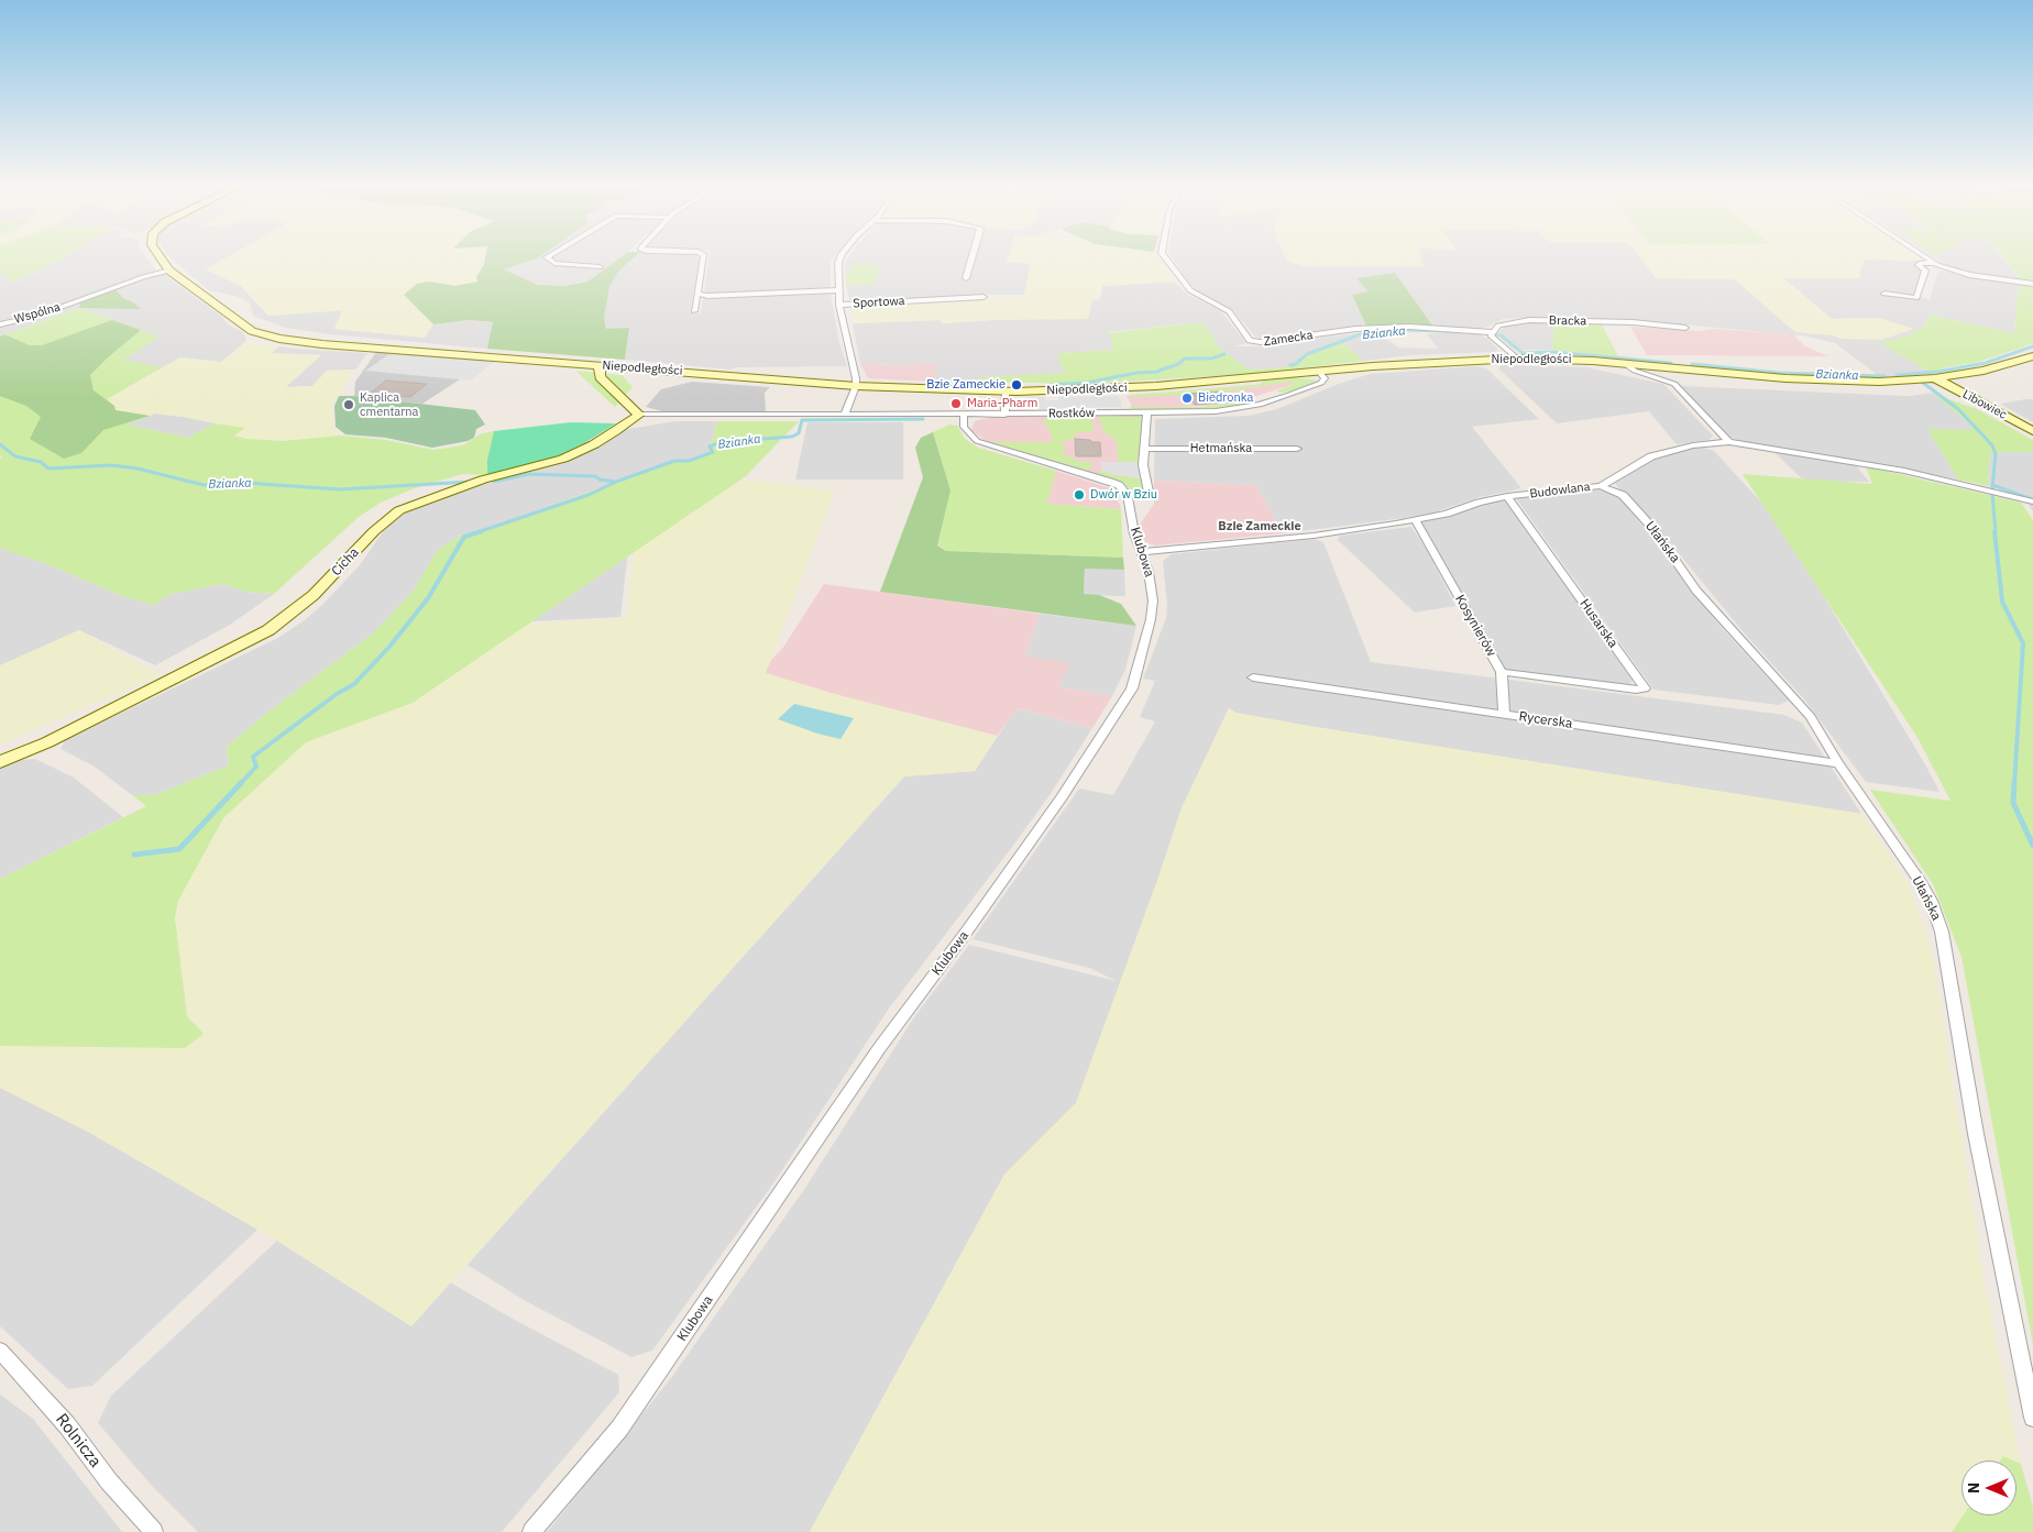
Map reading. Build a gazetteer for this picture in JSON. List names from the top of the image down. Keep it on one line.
{"streets":{"street":["Sportowa","Wspólna","Bracka","Zamecka","Niepodległości","Libowiec","Rostków","Hetmańska","Budowlana","Ułańska","Klubowa","Cicha","Husarska","Kosynierów","Rycerska","Rolnicza"]},"crossings":[["Sportowa","Niepodległości"],["Wspólna","Niepodległości"],["Bracka","Zamecka"],["Niepodległości","Libowiec"],["Niepodległości","Rostków"],["Rostków","Cicha"],["Budowlana","Ułańska"],["Budowlana","Klubowa"],["Budowlana","Husarska"],["Budowlana","Kosynierów"],["Ułańska","Rycerska"],["Husarska","Kosynierów"]],"districts":["Bzie Zameckie"],"water":["Bzianka"],"places":["Bzie Zameckie","Biedronka","Maria-Pharm","Kaplica cmentarna","Dwór w Bziu"],"north":"left"}
